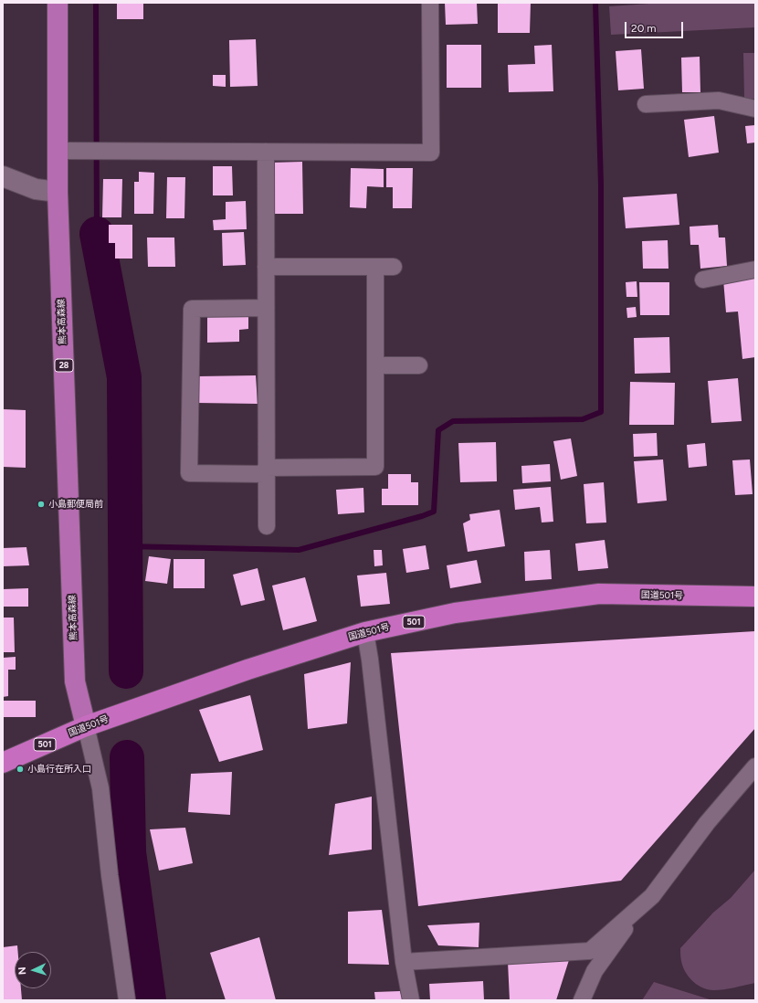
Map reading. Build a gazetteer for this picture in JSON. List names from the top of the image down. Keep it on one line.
{"streets":{"highway":["国道501号","501"],"main road":["熊本高森線","28"]},"crossings":[["熊本高森線","国道501号"]],"places":["小島郵便局前","小島行在所入口"],"scale_bar":"20 m","north":"left"}
